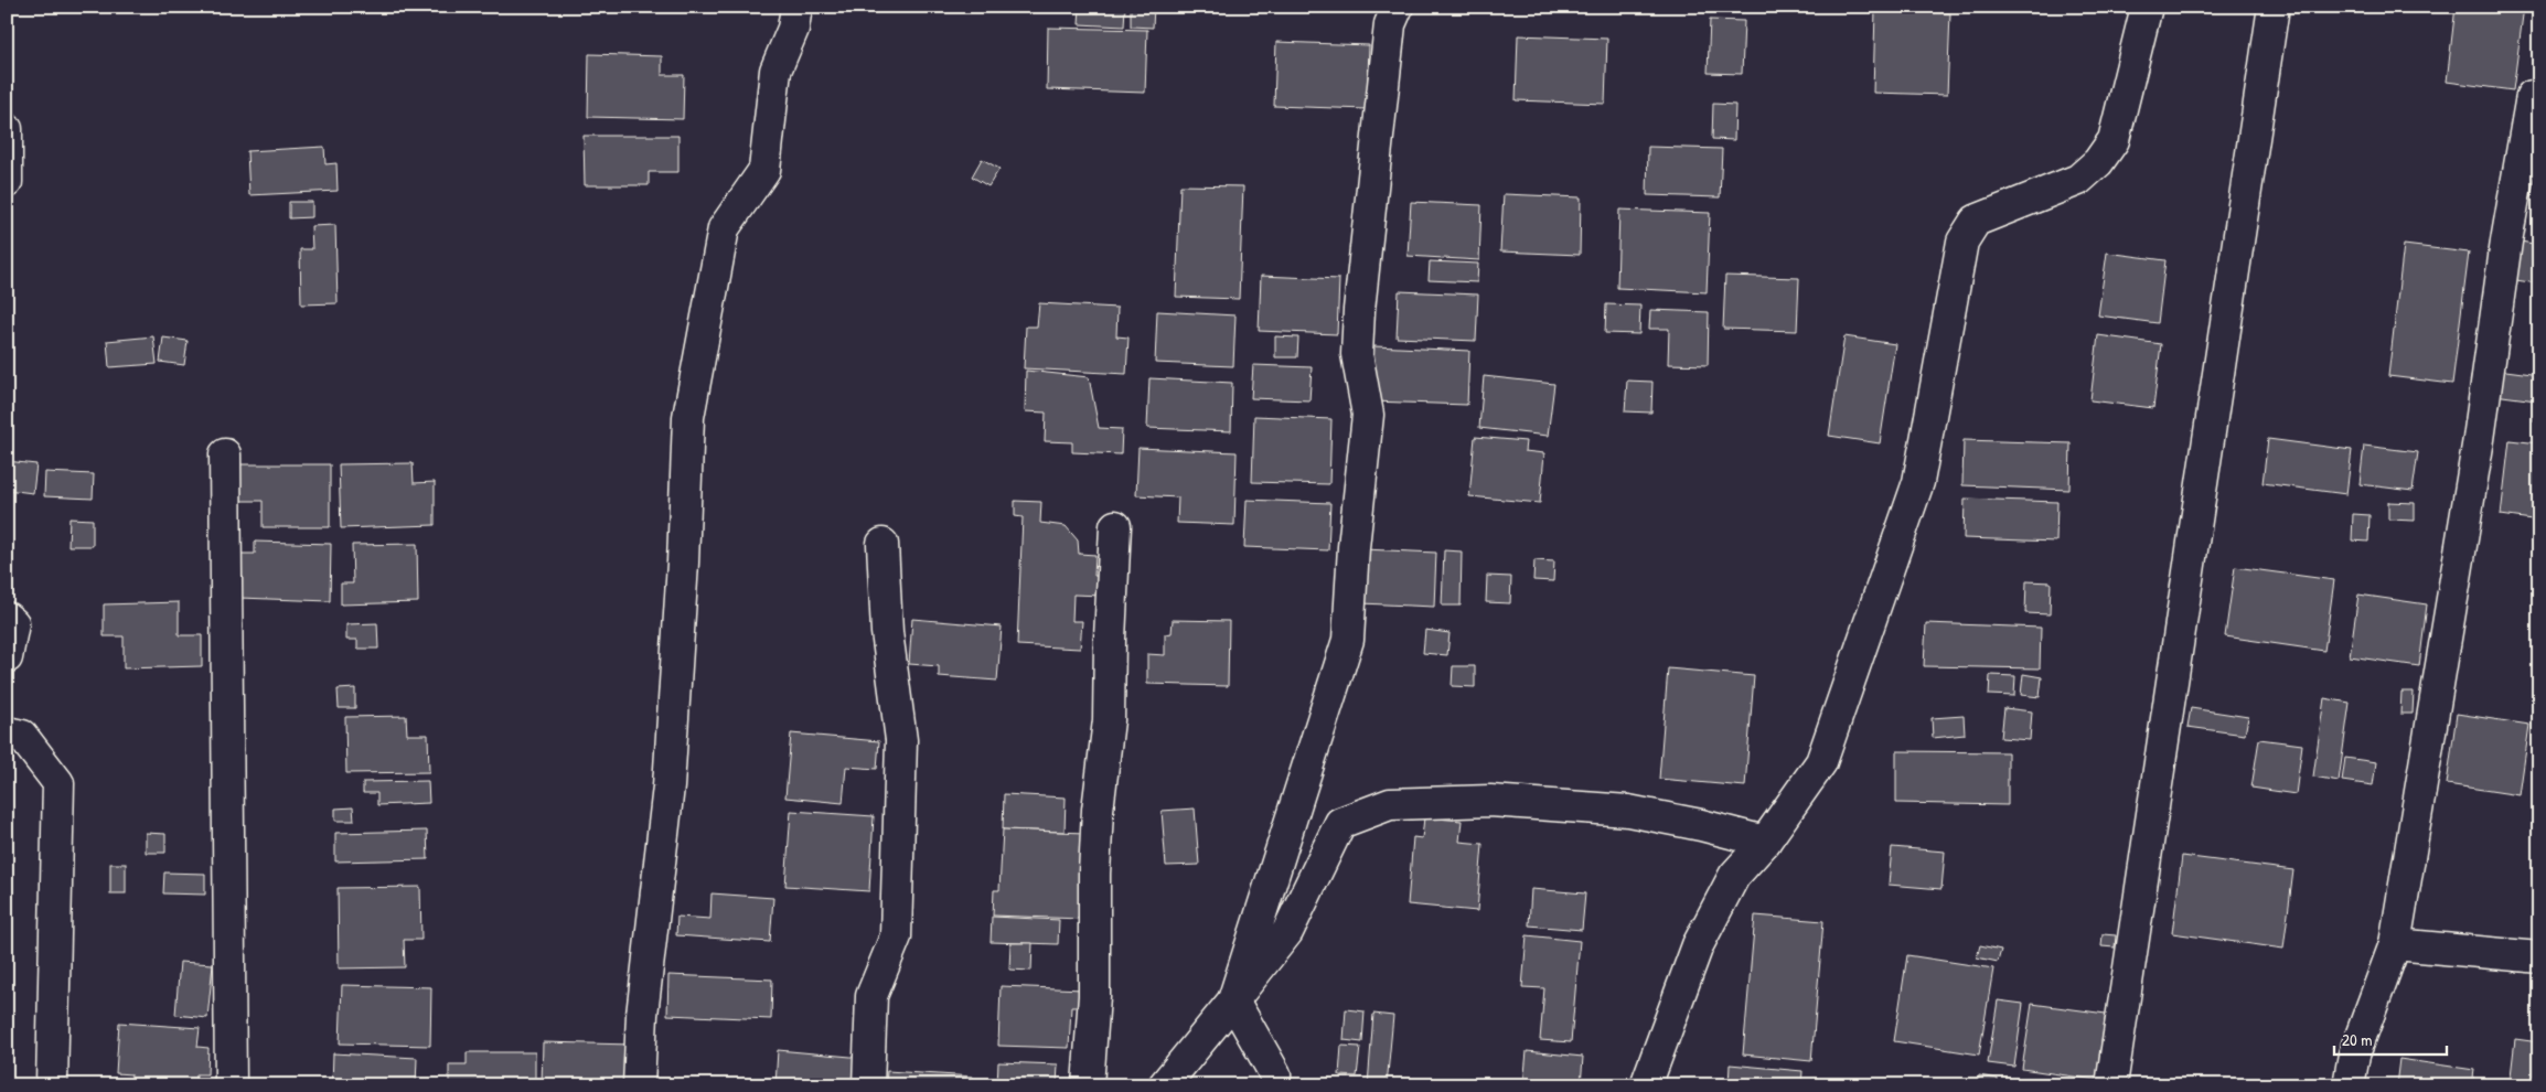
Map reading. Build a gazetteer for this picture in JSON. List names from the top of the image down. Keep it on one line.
{"scale_bar":"20 m"}
